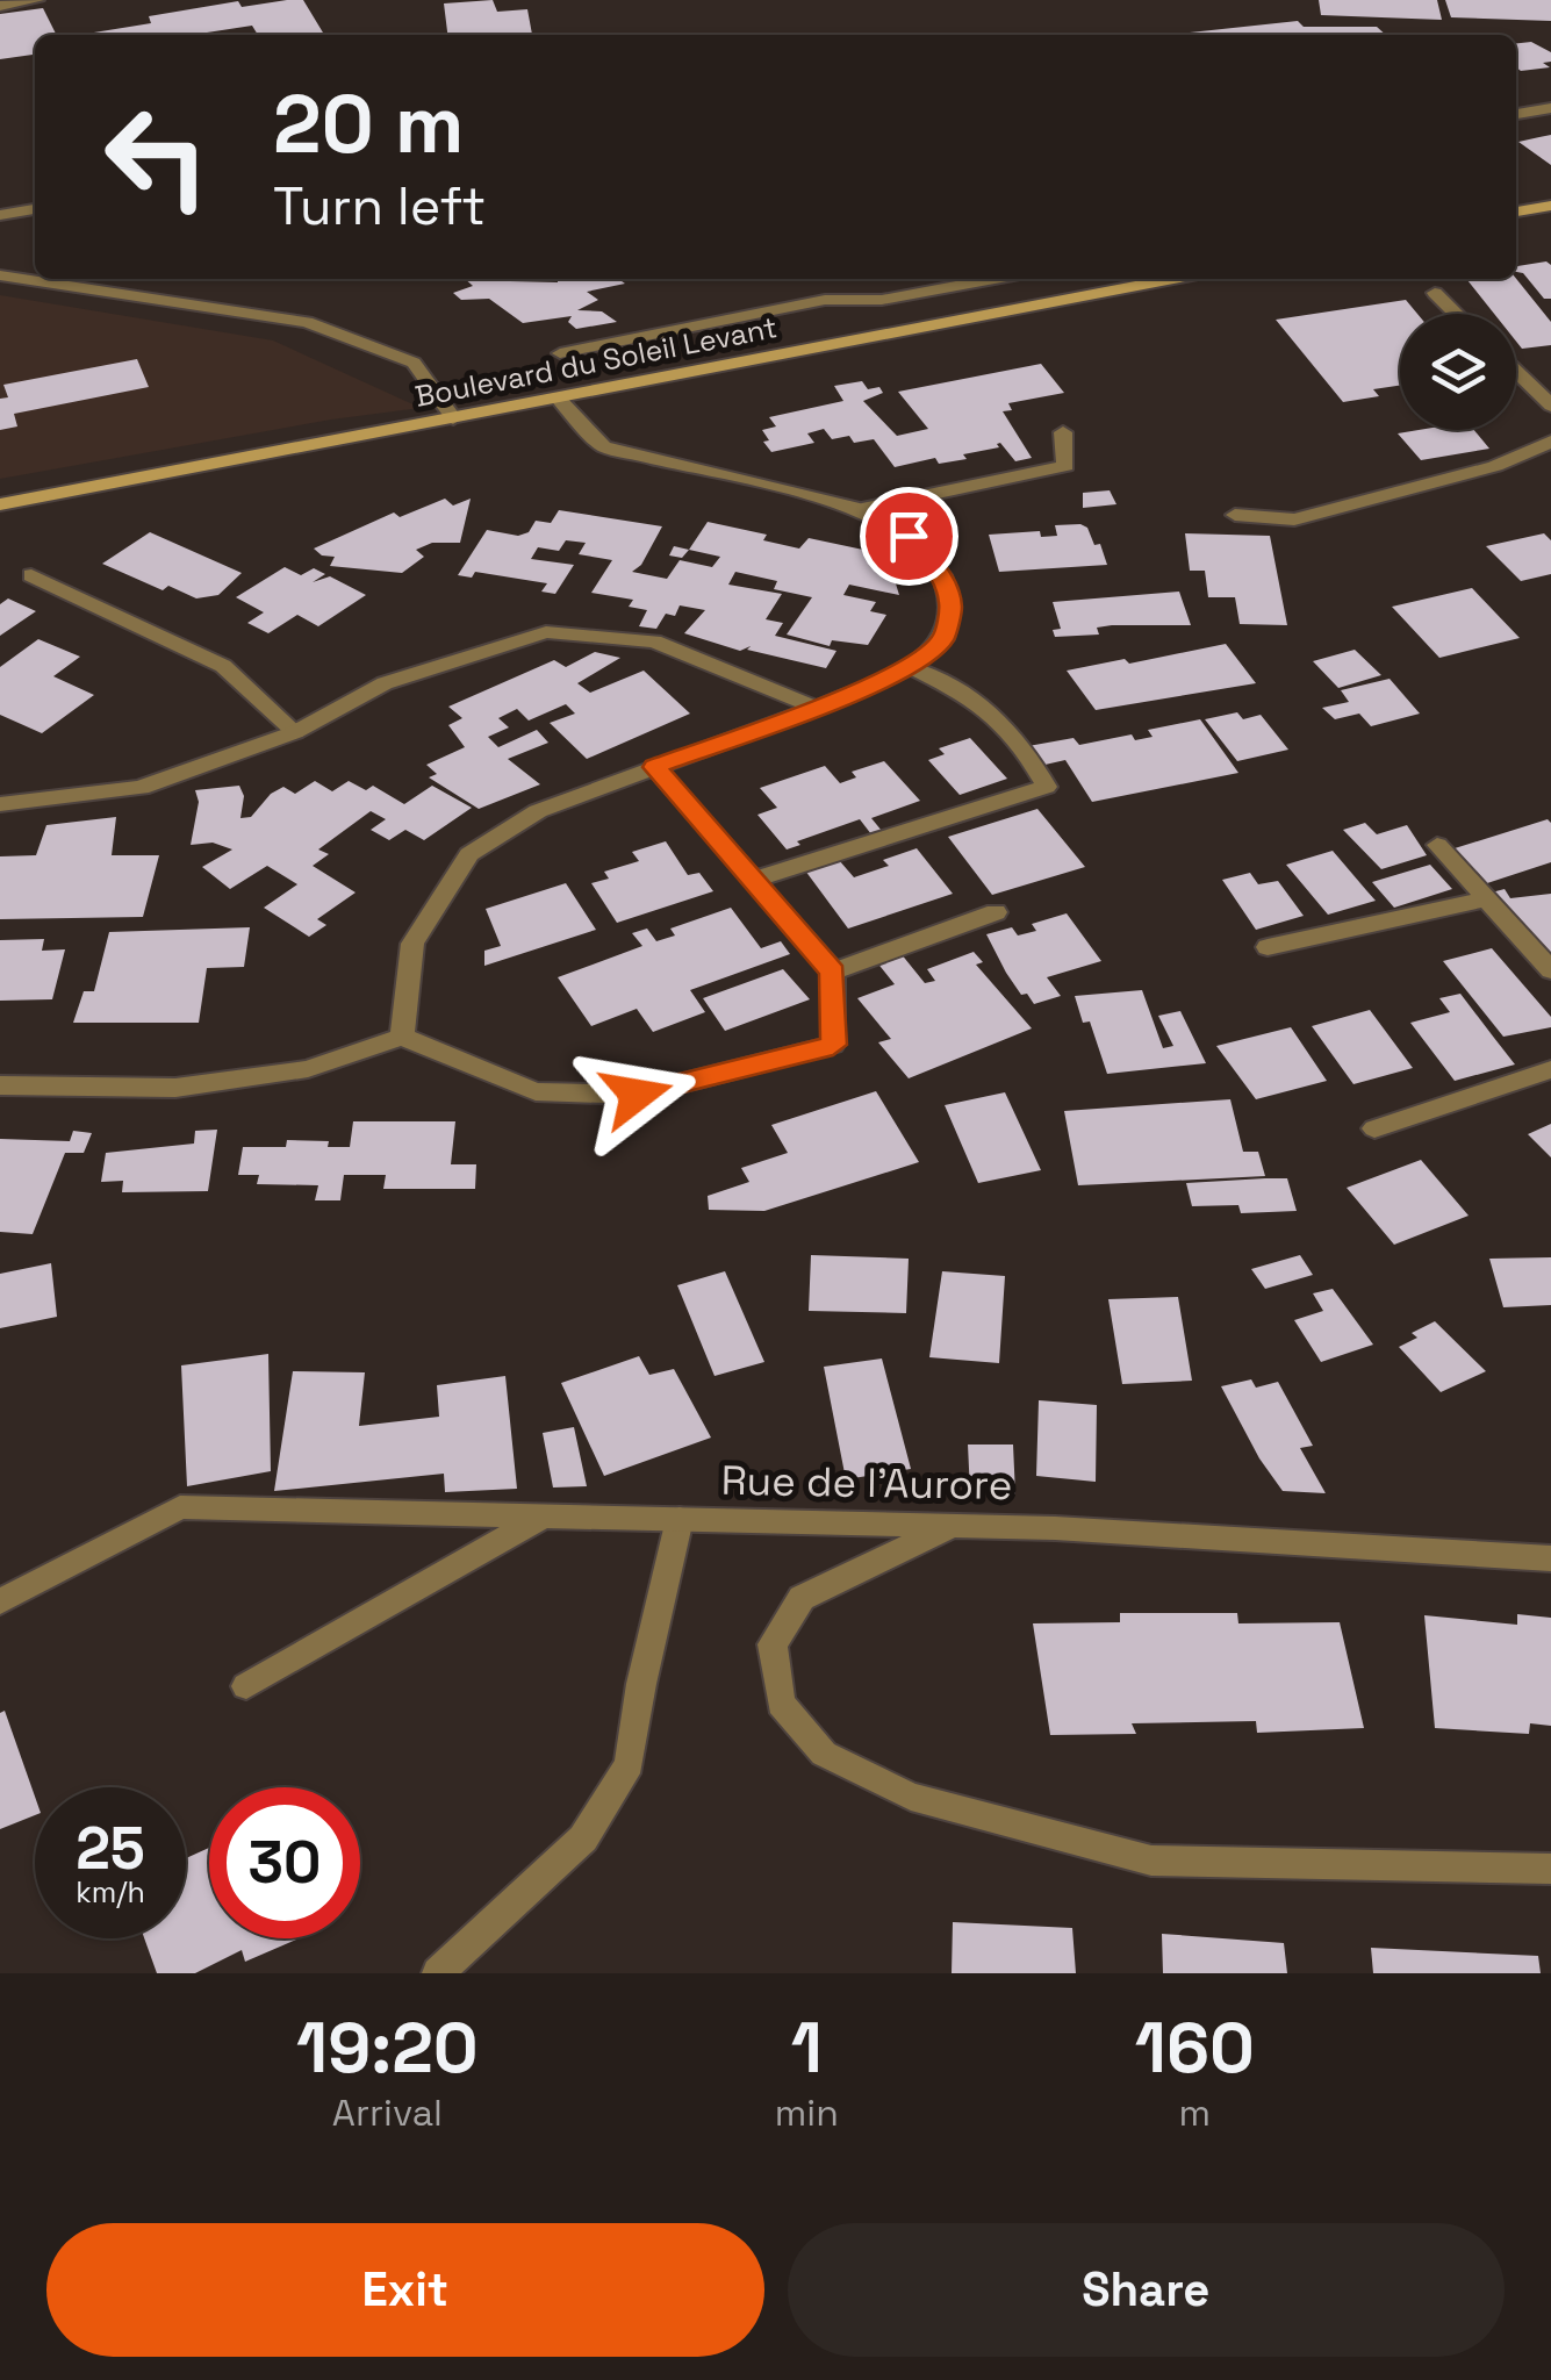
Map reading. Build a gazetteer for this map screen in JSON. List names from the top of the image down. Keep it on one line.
{"streets":{"main road":["Boulevard du Soleil Levant"],"street":["Rue de l'Aurore"]},"page":{"turn":["20 m","Turn left"],"speed":"25 km/h","limit":"30","eta":["19:20","Arrival","1","min","160","m"],"buttons":["Exit","Share"]}}
